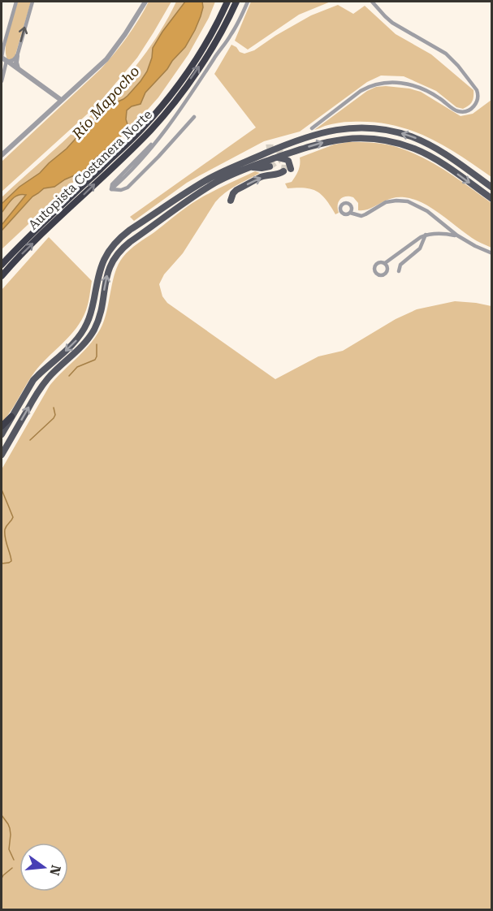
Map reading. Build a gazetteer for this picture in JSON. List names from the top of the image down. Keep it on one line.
{"streets":{"highway":["Autopista Costanera Norte"]},"water":["Río Mapocho"],"north":"right"}
